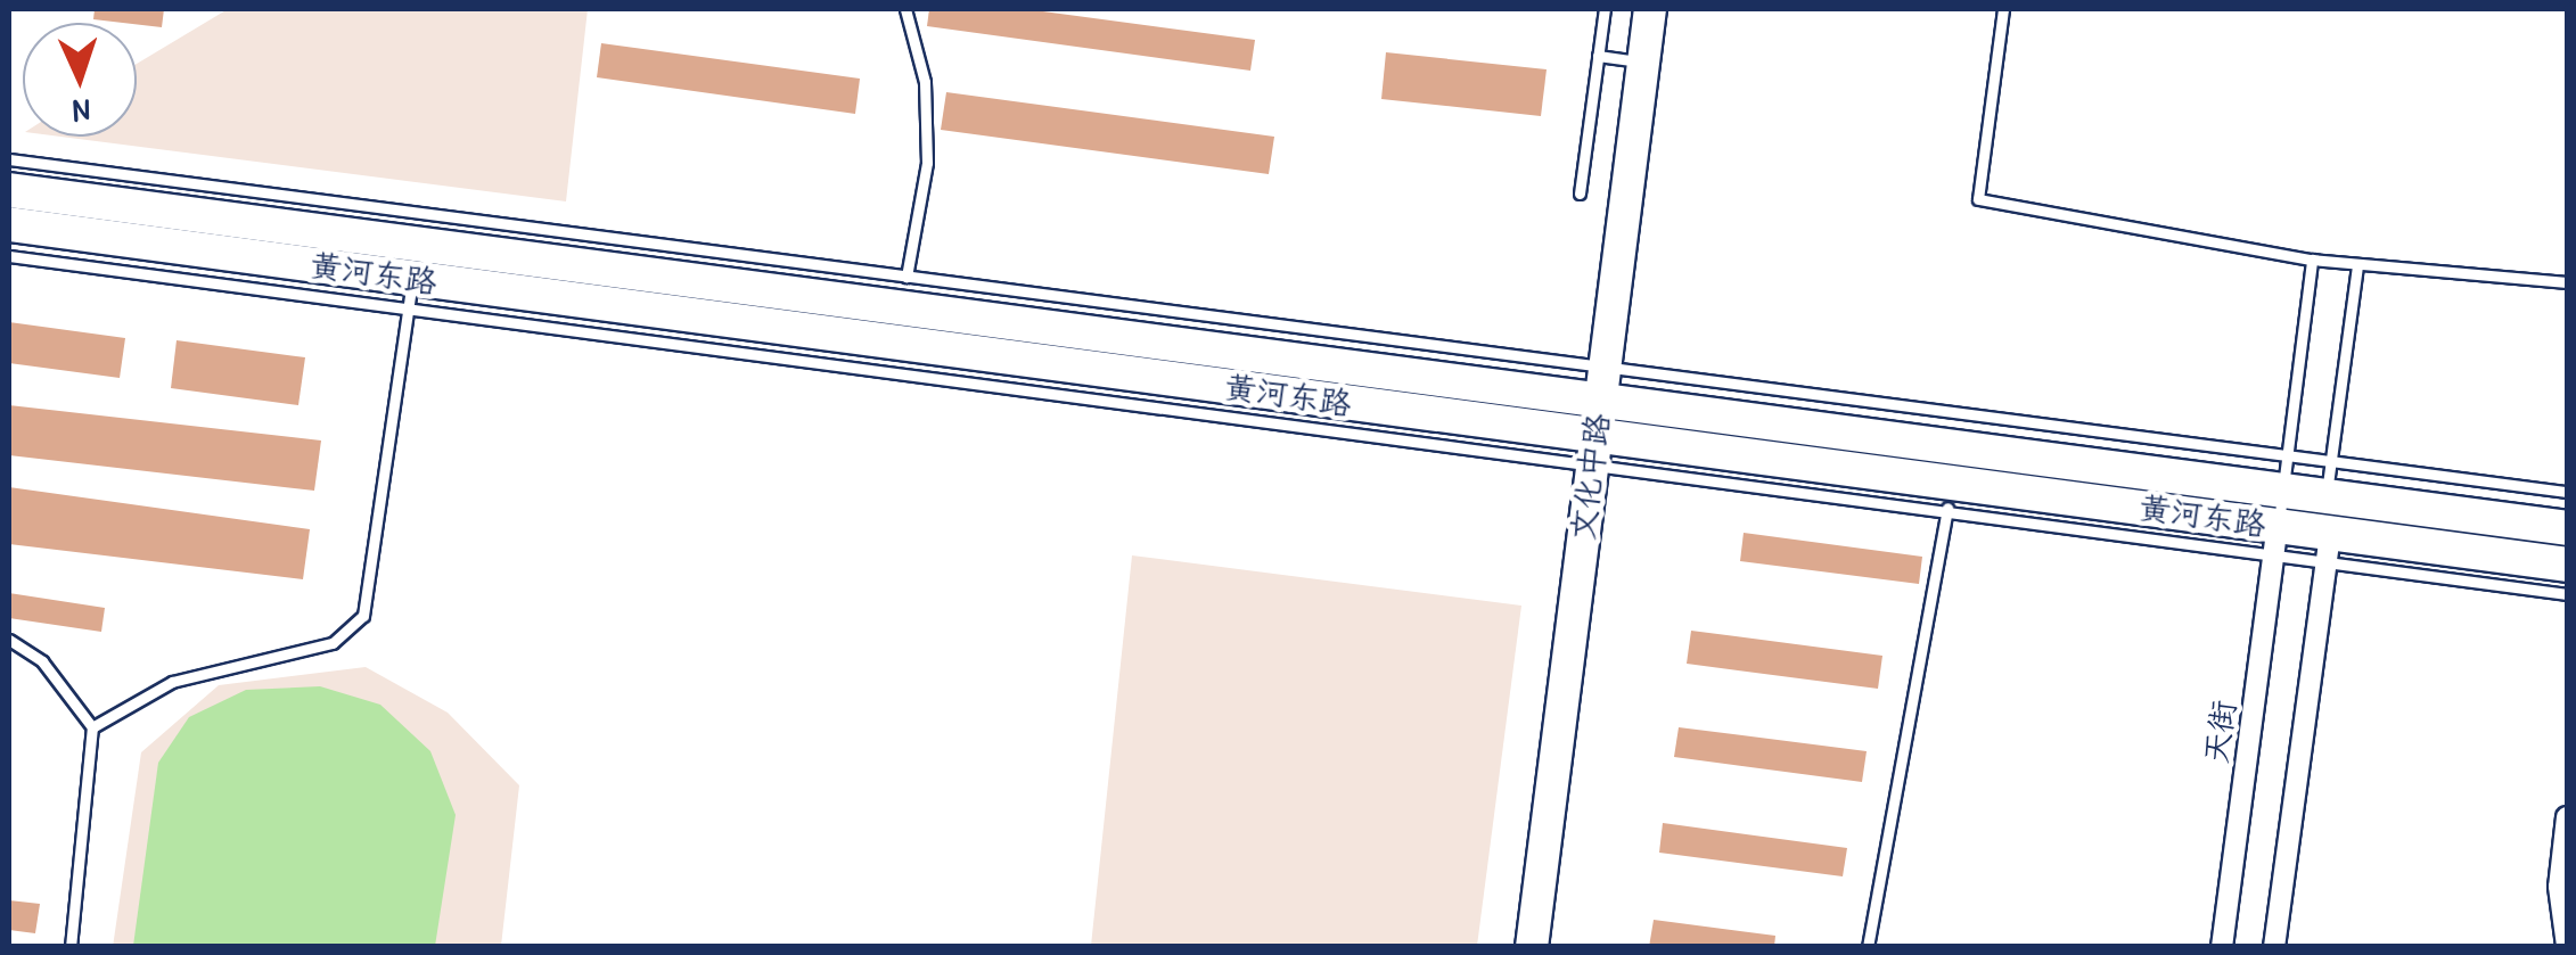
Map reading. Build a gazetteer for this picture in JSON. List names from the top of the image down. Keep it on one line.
{"streets":{"main road":["黄河东路"],"street":["文化中路","天街"]},"crossings":[["黄河东路","文化中路"],["黄河东路","天街"]],"north":"bottom"}
